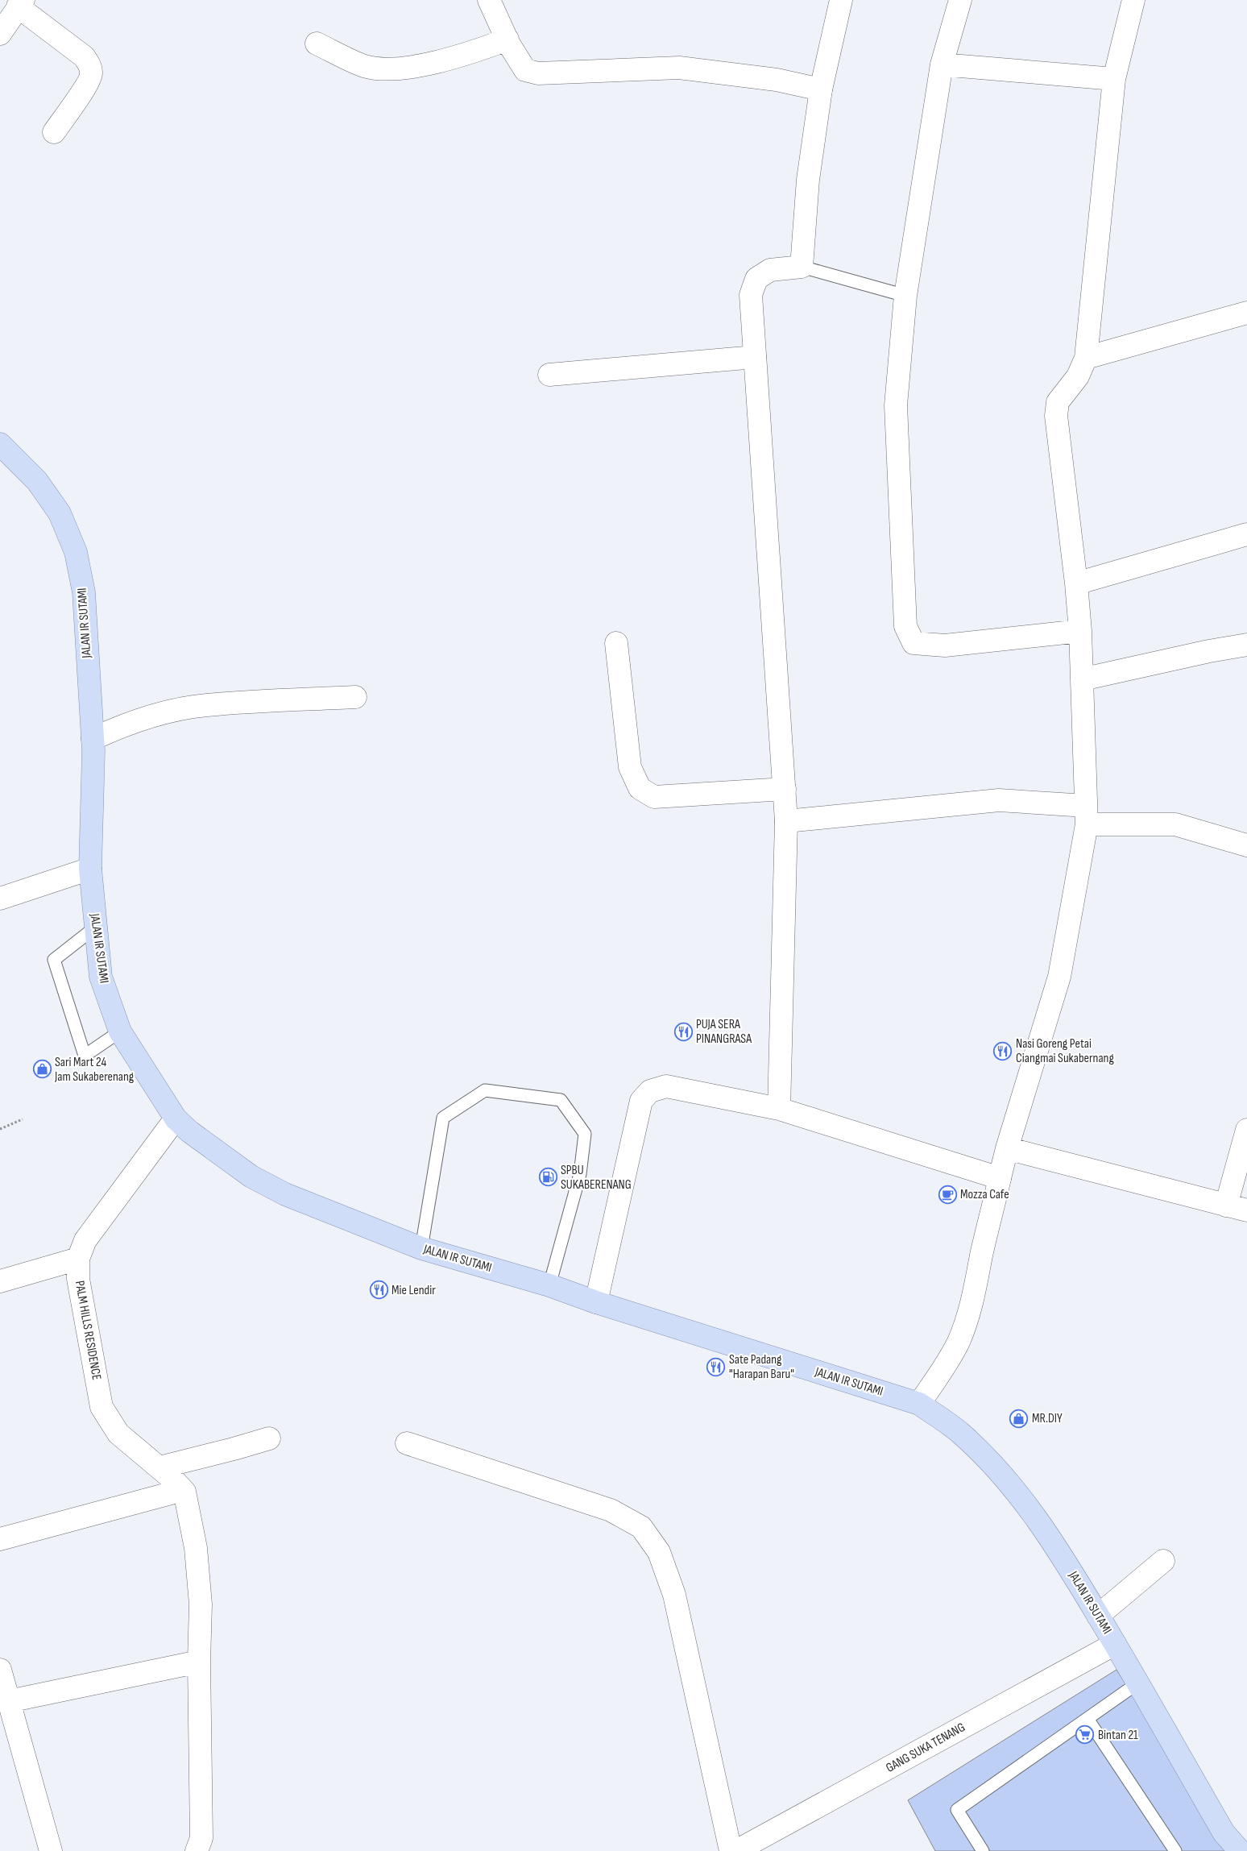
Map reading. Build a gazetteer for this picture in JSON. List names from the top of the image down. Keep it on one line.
{"streets":{"main road":["JALAN IR SUTAMI"],"street":["PALM HILLS RESIDENCE","GANG SUKA TENANG"]},"crossings":[["JALAN IR SUTAMI","PALM HILLS RESIDENCE"],["JALAN IR SUTAMI","GANG SUKA TENANG"]],"places":{"restaurant":["PUJA SERA PINANGRASA","Nasi Goreng Petai Ciangmai Sukabernang","Mie Lendir","Sate Padang \"Harapan Baru\""],"shop":["Sari Mart 24 Jam Sukaberenang","MR.DIY"],"fuel station":["SPBU SUKABERENANG"],"cafe":["Mozza Cafe"],"supermarket":["Bintan 21"]}}
